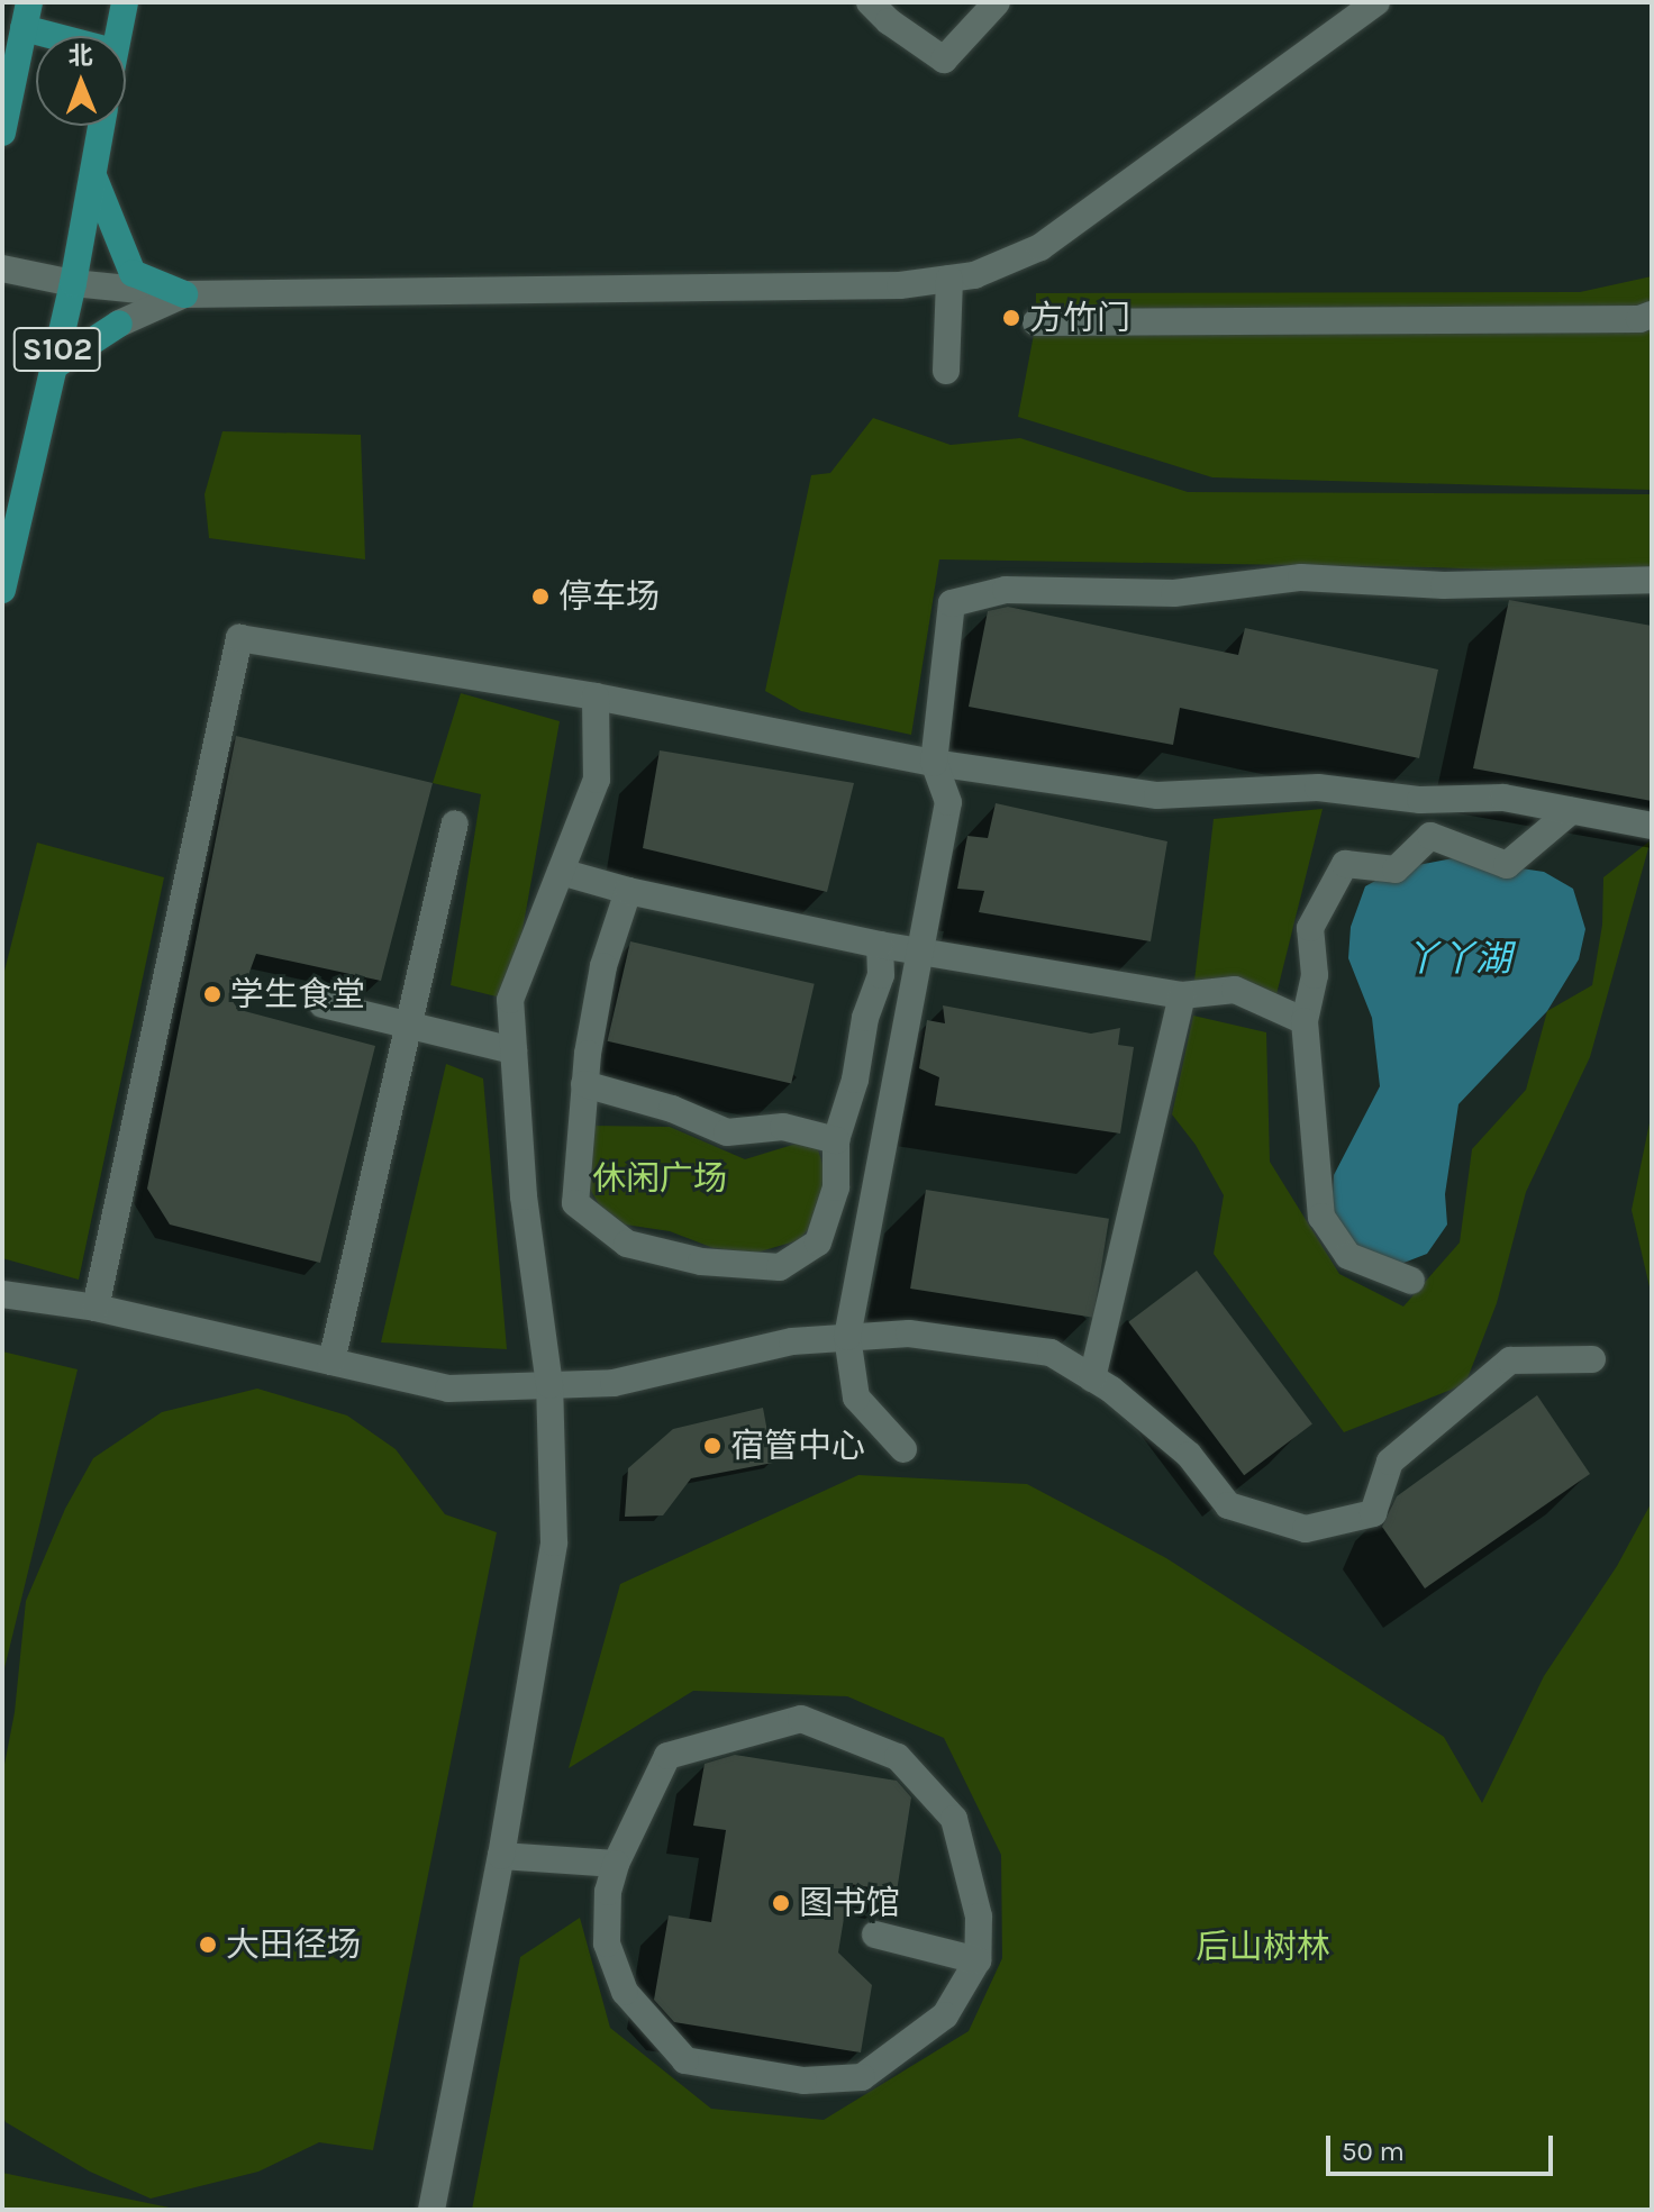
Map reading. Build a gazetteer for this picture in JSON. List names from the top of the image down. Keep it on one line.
{"streets":{"main road":["S102"]},"water":["丫丫湖"],"parks":["休闲广场","后山树林"],"places":["方竹门","停车场","学生食堂","宿管中心","图书馆","大田径场"],"scale_bar":"50 m","north":"top"}
